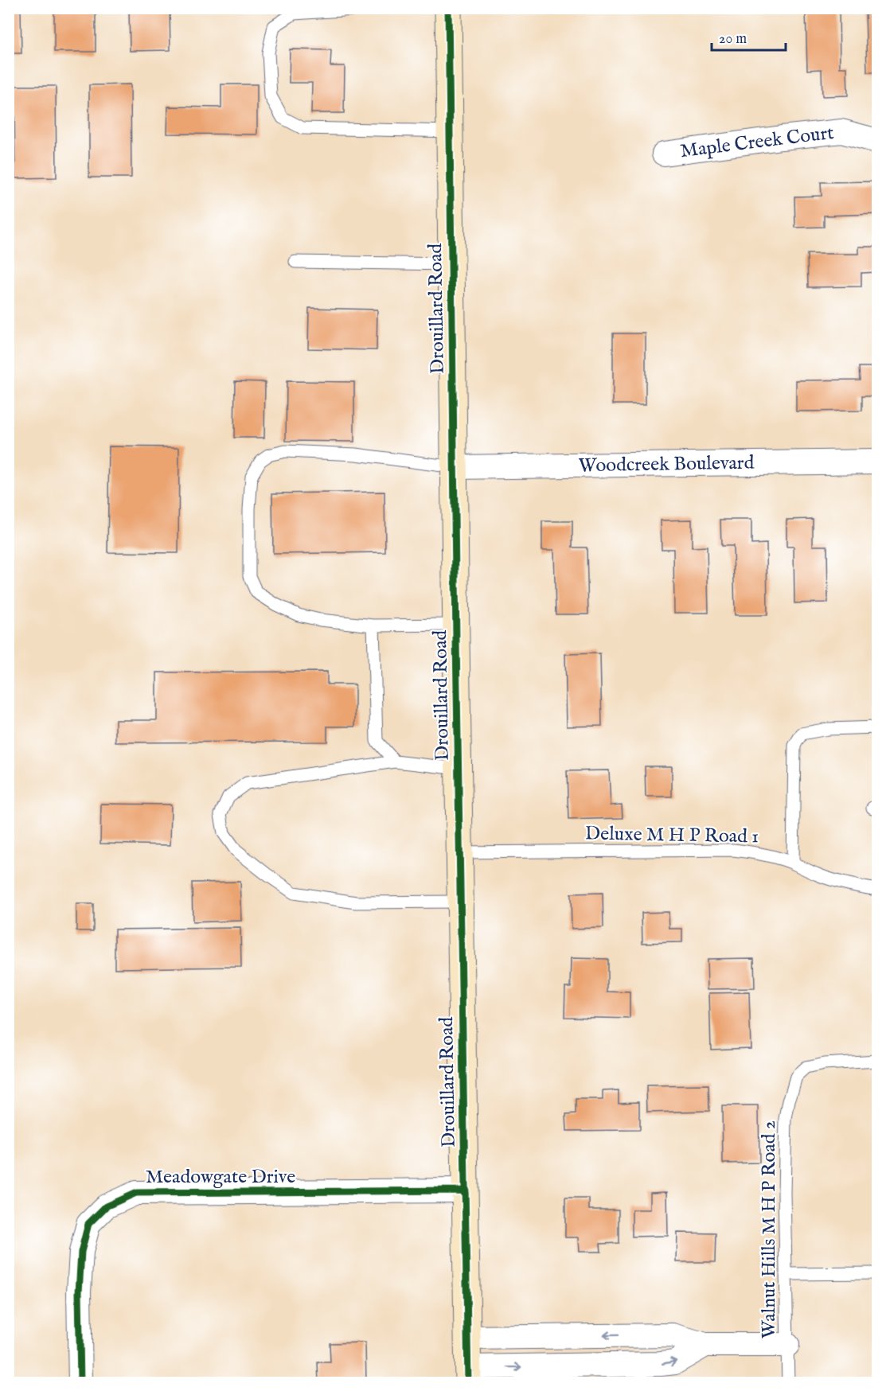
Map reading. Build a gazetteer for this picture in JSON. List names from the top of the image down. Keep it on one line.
{"streets":{"street":["Maple Creek Court","Drouillard Road","Woodcreek Boulevard","Meadowgate Drive"],"lane":["Deluxe M H P Road 1","Walnut Hills M H P Road 2"]},"crossings":[["Drouillard Road","Woodcreek Boulevard"],["Drouillard Road","Deluxe M H P Road 1"],["Drouillard Road","Meadowgate Drive"]],"scale_bar":"20 m"}
